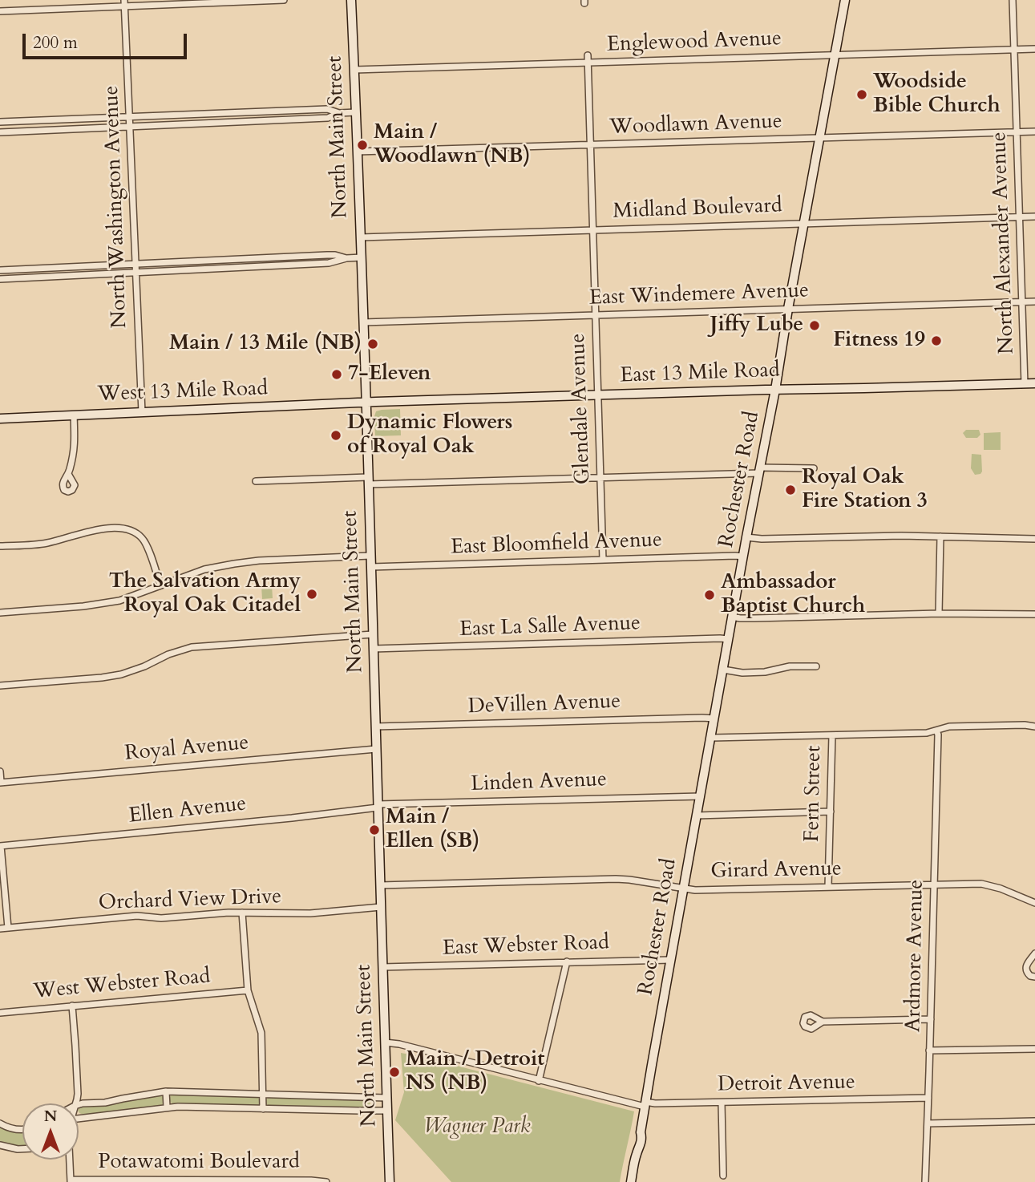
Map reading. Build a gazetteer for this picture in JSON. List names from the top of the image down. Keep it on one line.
{"streets":{"main road":["North Main Street","East 13 Mile Road","West 13 Mile Road","Rochester Road"],"street":["Englewood Avenue","Woodlawn Avenue","North Washington Avenue","Midland Boulevard","North Alexander Avenue","East Windemere Avenue","Glendale Avenue","East Bloomfield Avenue","East La Salle Avenue","DeVillen Avenue","Royal Avenue","Linden Avenue","Fern Street","Ellen Avenue","Girard Avenue","Orchard View Drive","East Webster Road","Ardmore Avenue","West Webster Road","Detroit Avenue","Potawatomi Boulevard"]},"crossings":[["Englewood Avenue","North Main Street"],["Englewood Avenue","North Alexander Avenue"],["Englewood Avenue","Glendale Avenue"],["Englewood Avenue","Rochester Road"],["Woodlawn Avenue","North Main Street"],["Woodlawn Avenue","North Alexander Avenue"],["Woodlawn Avenue","Glendale Avenue"],["Woodlawn Avenue","Rochester Road"],["North Main Street","Midland Boulevard"],["North Main Street","East Windemere Avenue"],["North Main Street","East 13 Mile Road"],["North Main Street","West 13 Mile Road"],["North Main Street","East Bloomfield Avenue"],["North Main Street","East La Salle Avenue"],["North Main Street","DeVillen Avenue"],["North Main Street","Royal Avenue"],["North Main Street","Linden Avenue"],["North Main Street","Ellen Avenue"],["North Main Street","Girard Avenue"],["North Main Street","Orchard View Drive"],["North Main Street","East Webster Road"],["North Main Street","Detroit Avenue"],["North Washington Avenue","West 13 Mile Road"],["Midland Boulevard","North Alexander Avenue"],["Midland Boulevard","Glendale Avenue"],["Midland Boulevard","Rochester Road"],["North Alexander Avenue","East Windemere Avenue"],["North Alexander Avenue","East 13 Mile Road"],["East Windemere Avenue","Glendale Avenue"],["East Windemere Avenue","Rochester Road"],["East 13 Mile Road","West 13 Mile Road"],["East 13 Mile Road","Glendale Avenue"],["East 13 Mile Road","Rochester Road"],["Glendale Avenue","East Bloomfield Avenue"],["Rochester Road","East Bloomfield Avenue"],["Rochester Road","East La Salle Avenue"],["Rochester Road","DeVillen Avenue"],["Rochester Road","Linden Avenue"],["Rochester Road","Girard Avenue"],["Rochester Road","East Webster Road"],["Rochester Road","Detroit Avenue"],["Linden Avenue","Ellen Avenue"],["Fern Street","Girard Avenue"],["Girard Avenue","Ardmore Avenue"],["Ardmore Avenue","Detroit Avenue"]],"parks":["Wagner Park"],"places":["Woodside Bible Church","Main / Woodlawn (NB)","Jiffy Lube","Fitness 19","Main / 13 Mile (NB)","7-Eleven","Dynamic Flowers of Royal Oak","Royal Oak Fire Station 3","The Salvation Army Royal Oak Citadel","Ambassador Baptist Church","Main / Ellen (SB)","Main / Detroit NS (NB)"],"scale_bar":"200 m","north":"top"}
